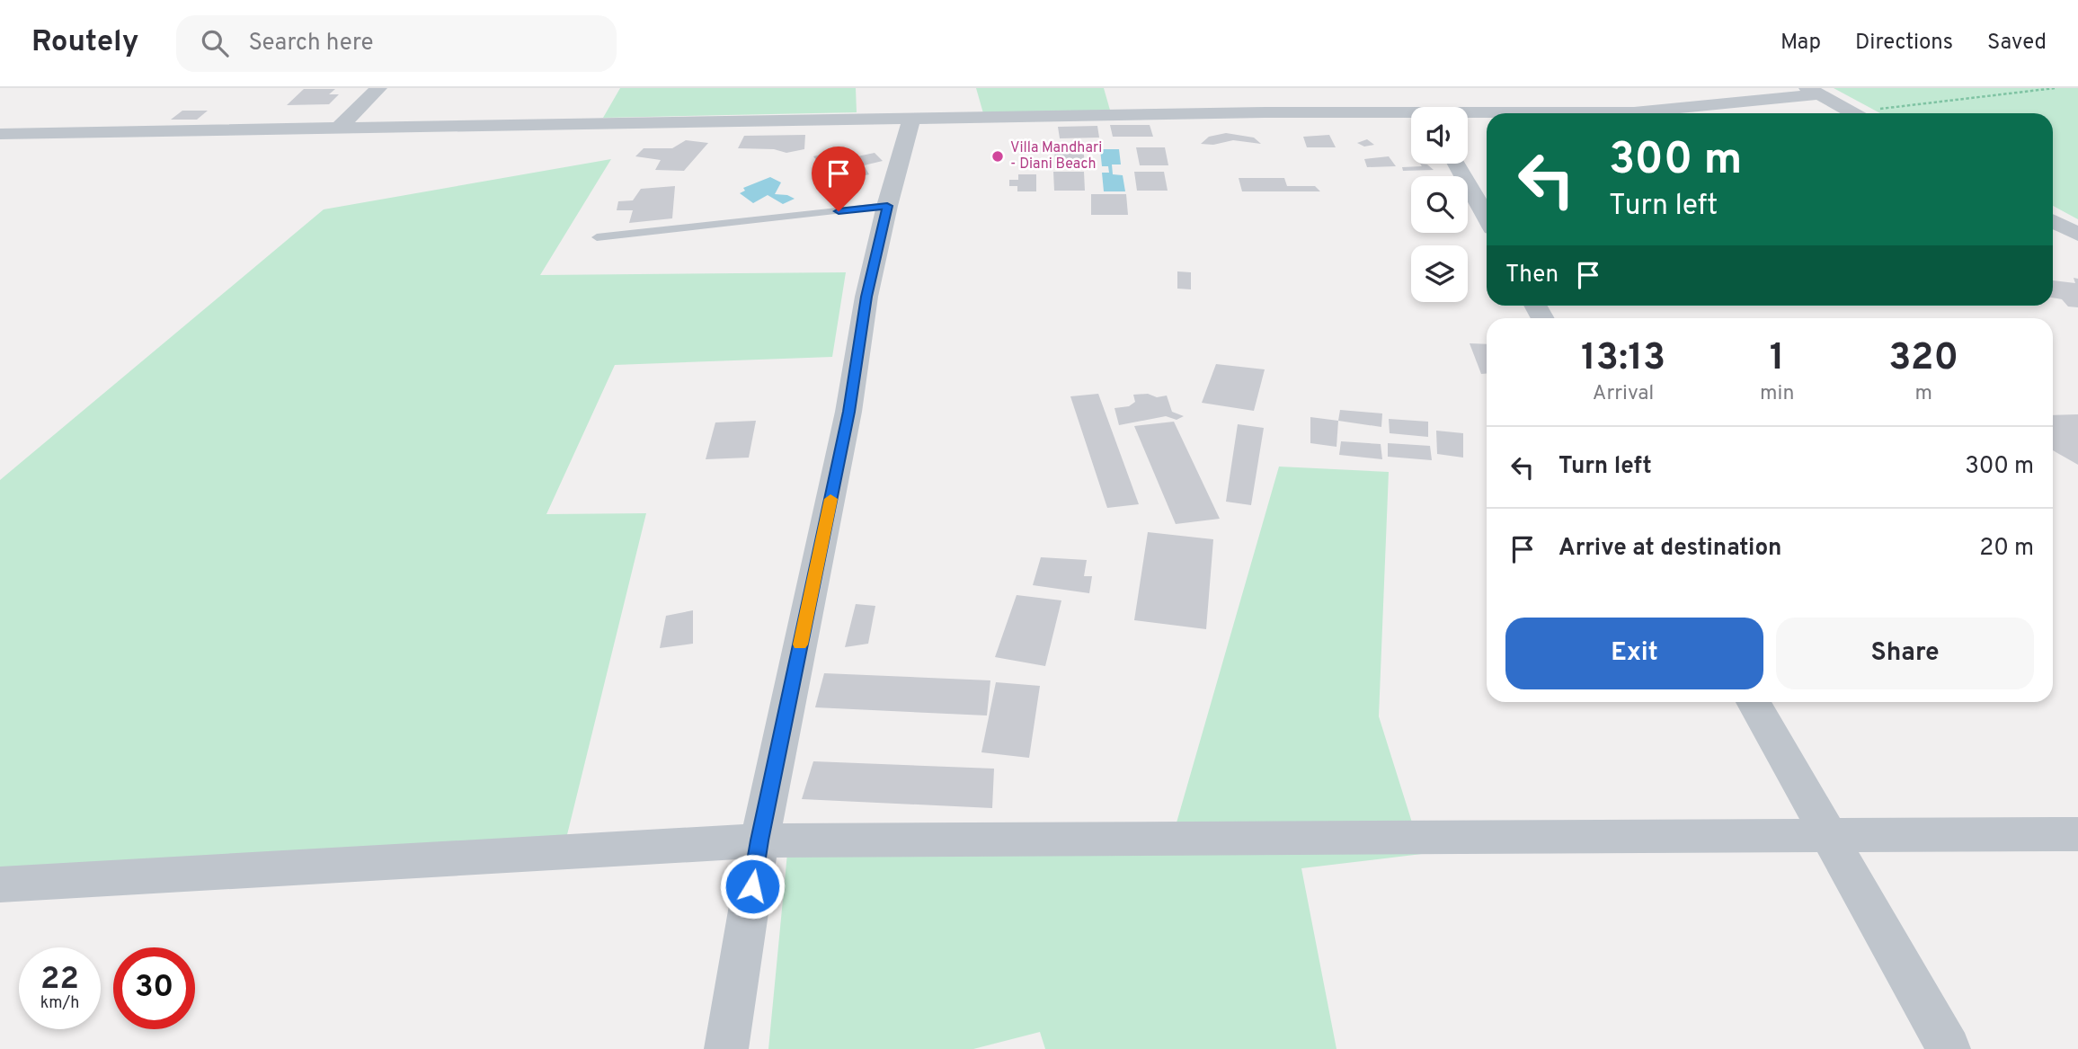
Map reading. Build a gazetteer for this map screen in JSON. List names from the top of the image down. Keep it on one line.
{"places":["Villa Mandhari - Diani Beach"],"page":{"header":"Routely","search":"Search here","nav":["Map","Directions","Saved"],"turn":["300 m","Turn left"],"then":"Then","eta":["13:13","Arrival","1","min","320","m"],"list":[{"name":"Turn left","value":"300 m"},{"name":"Arrive at destination","value":"20 m"}],"buttons":["Exit","Share"],"speed":"22 km/h","limit":"30"}}
